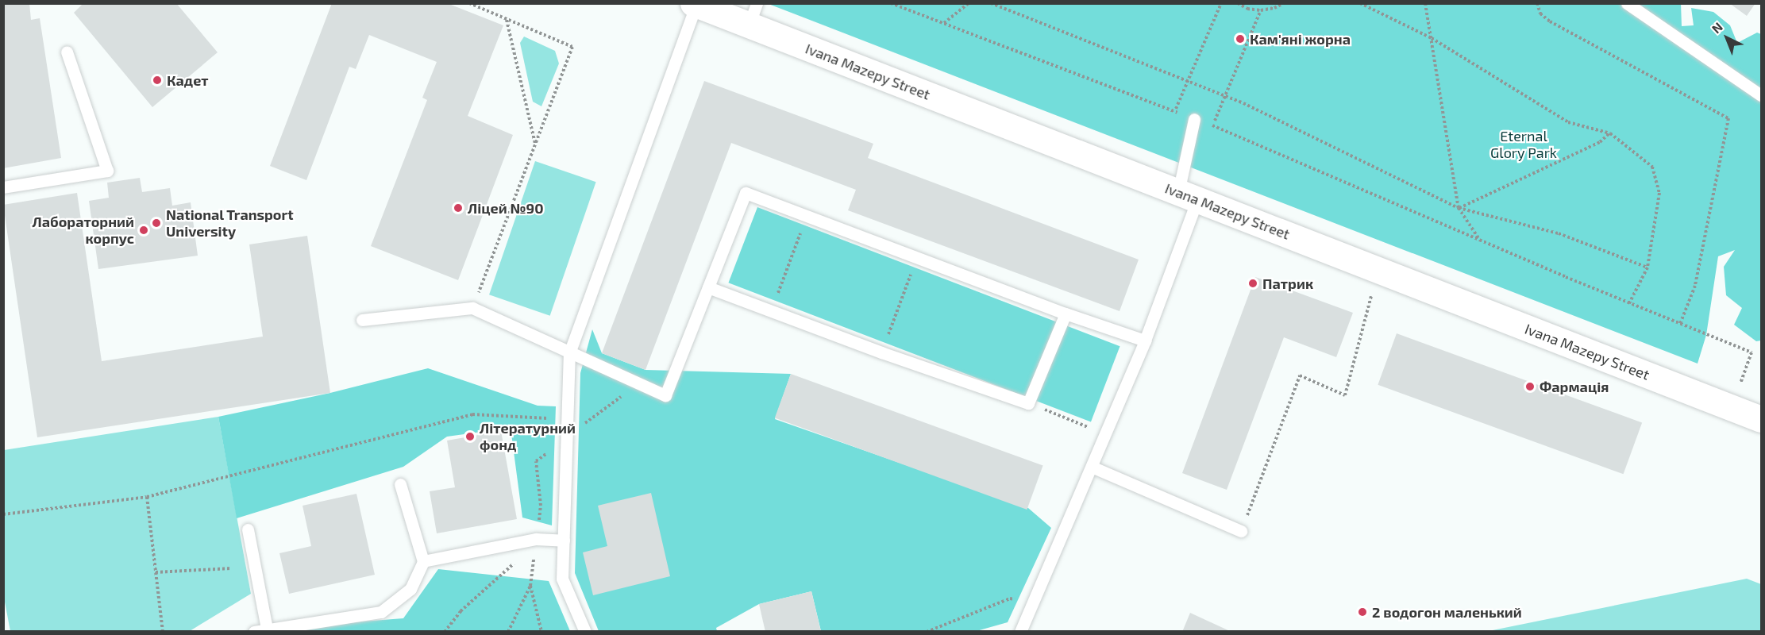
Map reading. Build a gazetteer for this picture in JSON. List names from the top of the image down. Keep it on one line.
{"streets":{"main road":["Ivana Mazepy Street"]},"parks":["Eternal Glory Park"],"places":["Кам'яні жорна","Кадет","Ліцей №90","National Transport University","Лабораторний корпус","Патрик","Фармація","Літературний фонд","2 водогон маленький"],"north":"top left"}
